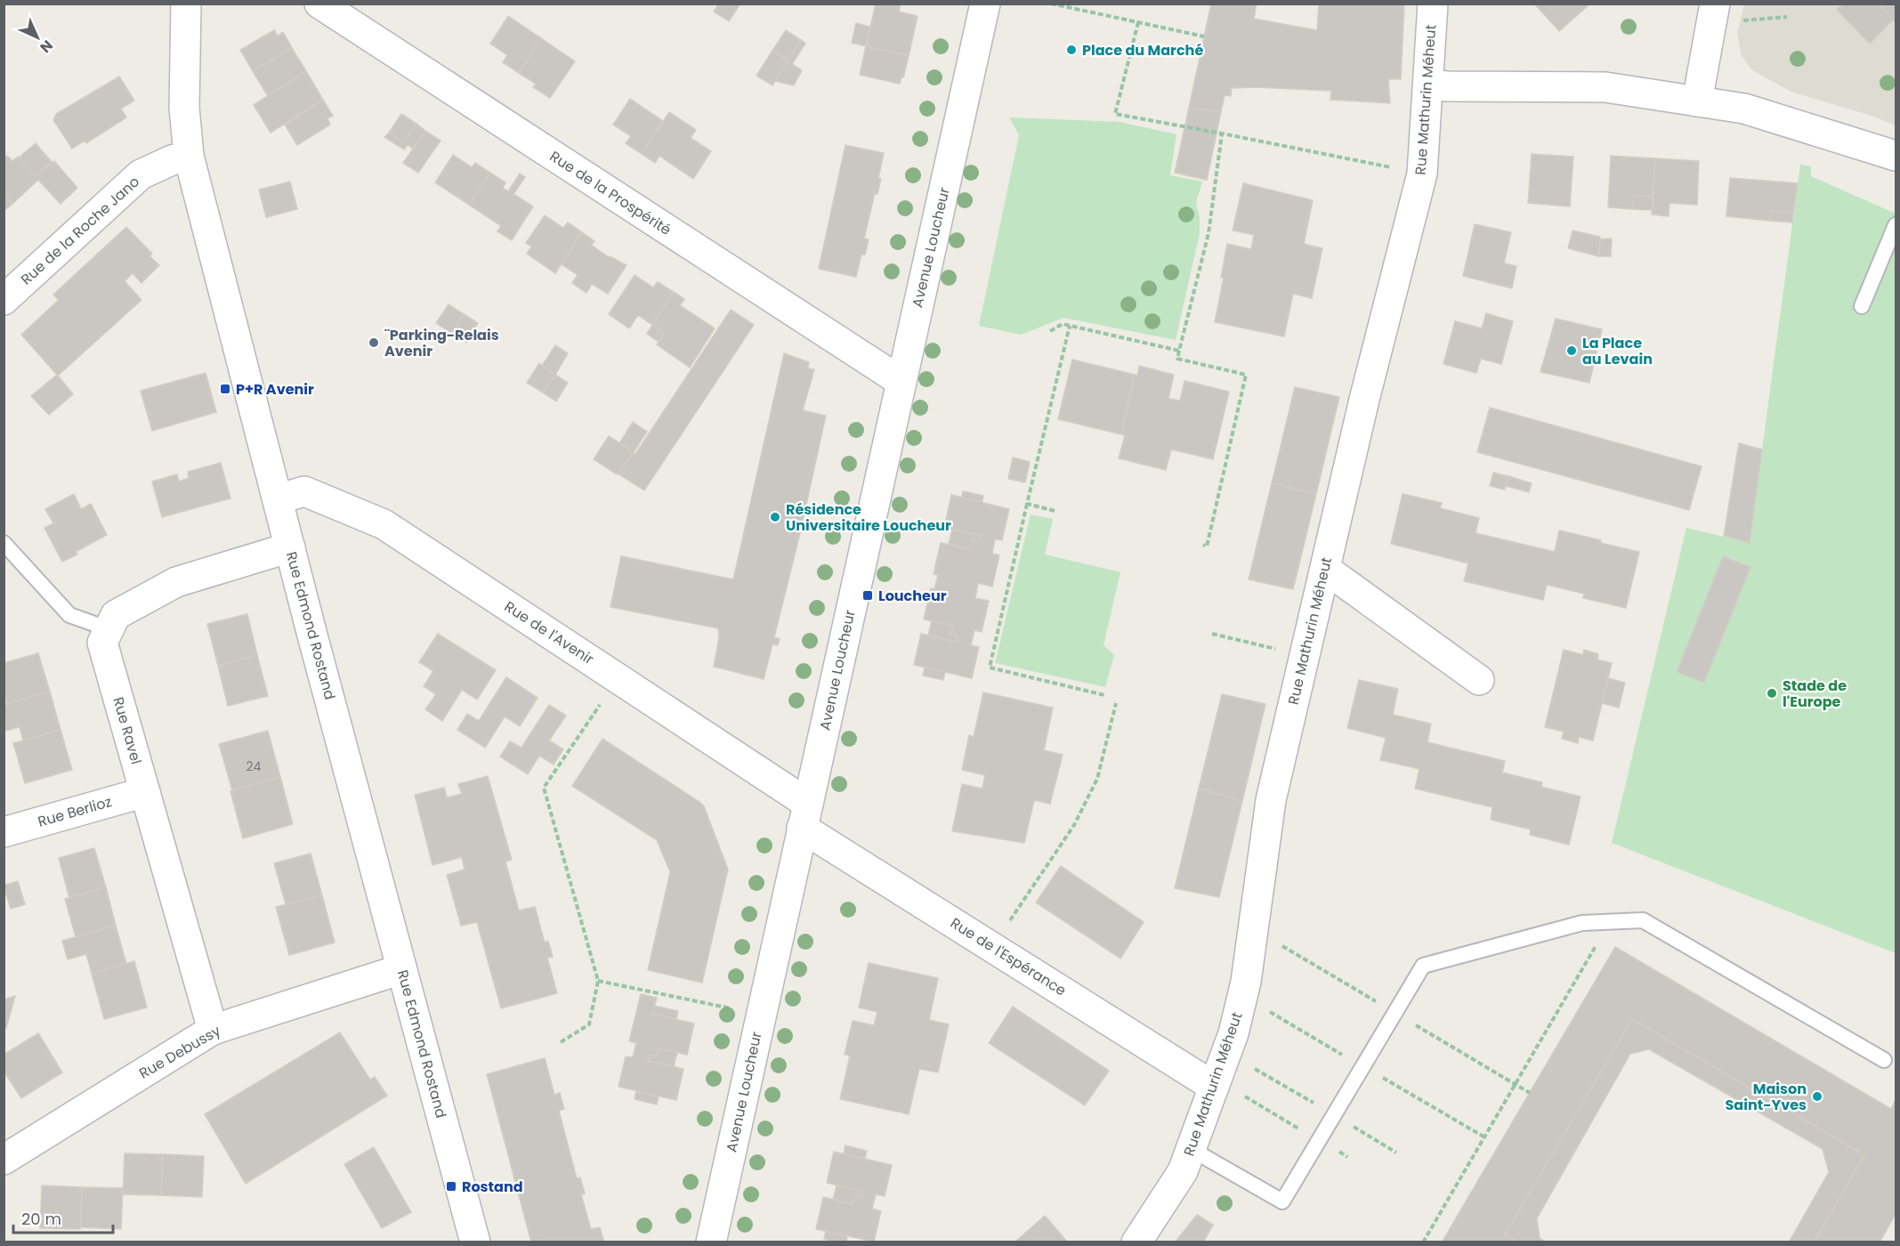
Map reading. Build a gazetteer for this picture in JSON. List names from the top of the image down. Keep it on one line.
{"streets":{"street":["Rue Mathurin Méheut","Rue de la Prospérité","Rue de la Roche Jano","Avenue Loucheur","Rue Edmond Rostand","Rue de l'Avenir","Rue Ravel","Rue Berlioz","Rue de l'Espérance","Rue Debussy"]},"crossings":[["Rue Mathurin Méheut","Rue de l'Espérance"],["Rue de la Prospérité","Avenue Loucheur"],["Rue de la Roche Jano","Rue Edmond Rostand"],["Avenue Loucheur","Rue de l'Avenir"],["Avenue Loucheur","Rue de l'Espérance"],["Rue Edmond Rostand","Rue de l'Avenir"],["Rue Edmond Rostand","Rue Debussy"],["Rue de l'Avenir","Rue de l'Espérance"],["Rue Ravel","Rue Berlioz"],["Rue Ravel","Rue Debussy"]],"places":{"other":["Place du Marché","¨Parking-Relais Avenir","La Place au Levain","Résidence Universitaire Loucheur","Stade de l'Europe","Maison Saint-Yves"],"transit":["P+R Avenir","Loucheur","Rostand"]},"house_numbers":["24"],"scale_bar":"20 m","north":"bottom right"}
